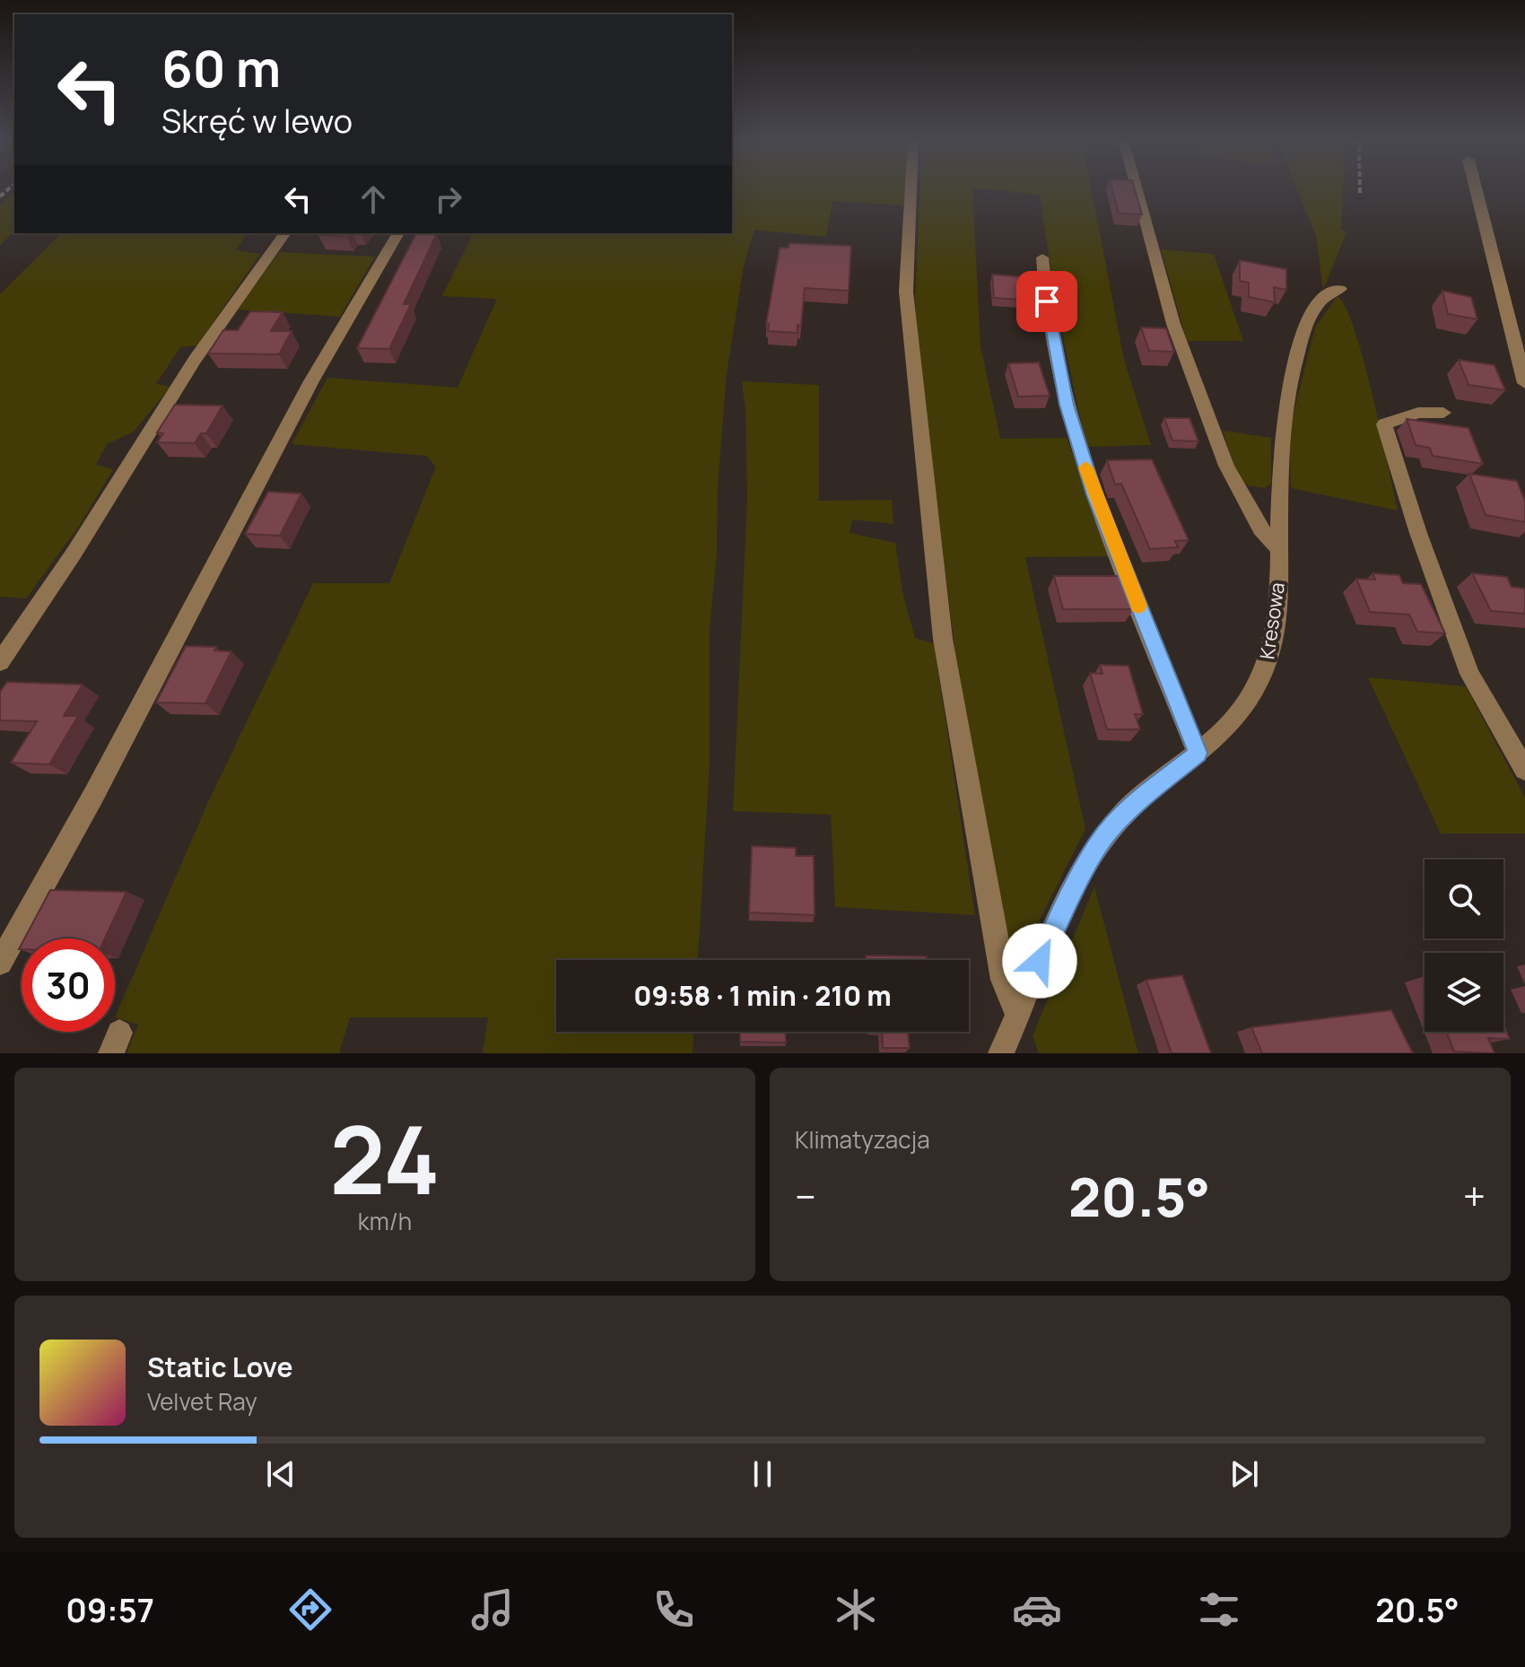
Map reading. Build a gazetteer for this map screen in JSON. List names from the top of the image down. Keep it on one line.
{"streets":{"street":["Kresowa"]},"page":{"turn":["60 m","Skręć w lewo"],"limit":"30","trip":"09:58 · 1 min · 210 m","tile":[["24","km/h"],"Klimatyzacja"],"heat":["−","20.5°","+"],"song":["Static Love","Velvet Ray"],"tabs":["09:57","20.5°"]}}
